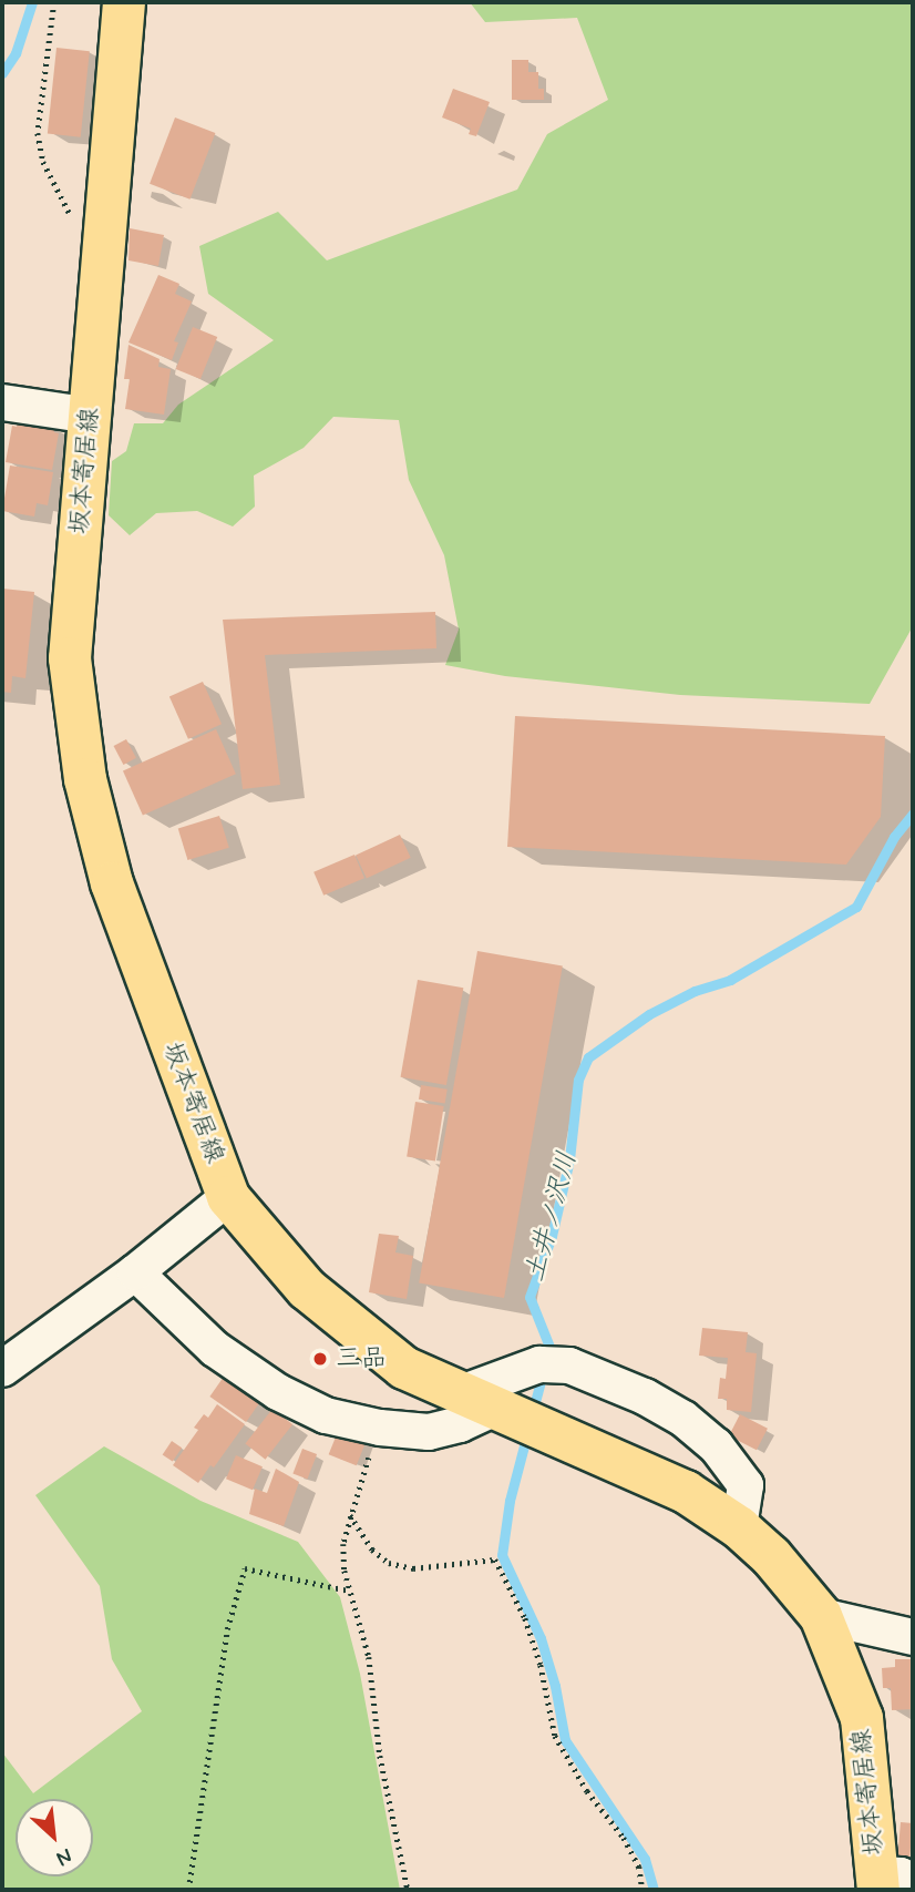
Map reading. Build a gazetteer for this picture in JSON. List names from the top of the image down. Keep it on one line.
{"streets":{"main road":["坂本寄居線"]},"water":["土井ノ沢川"],"places":["三品"],"north":"bottom right"}
